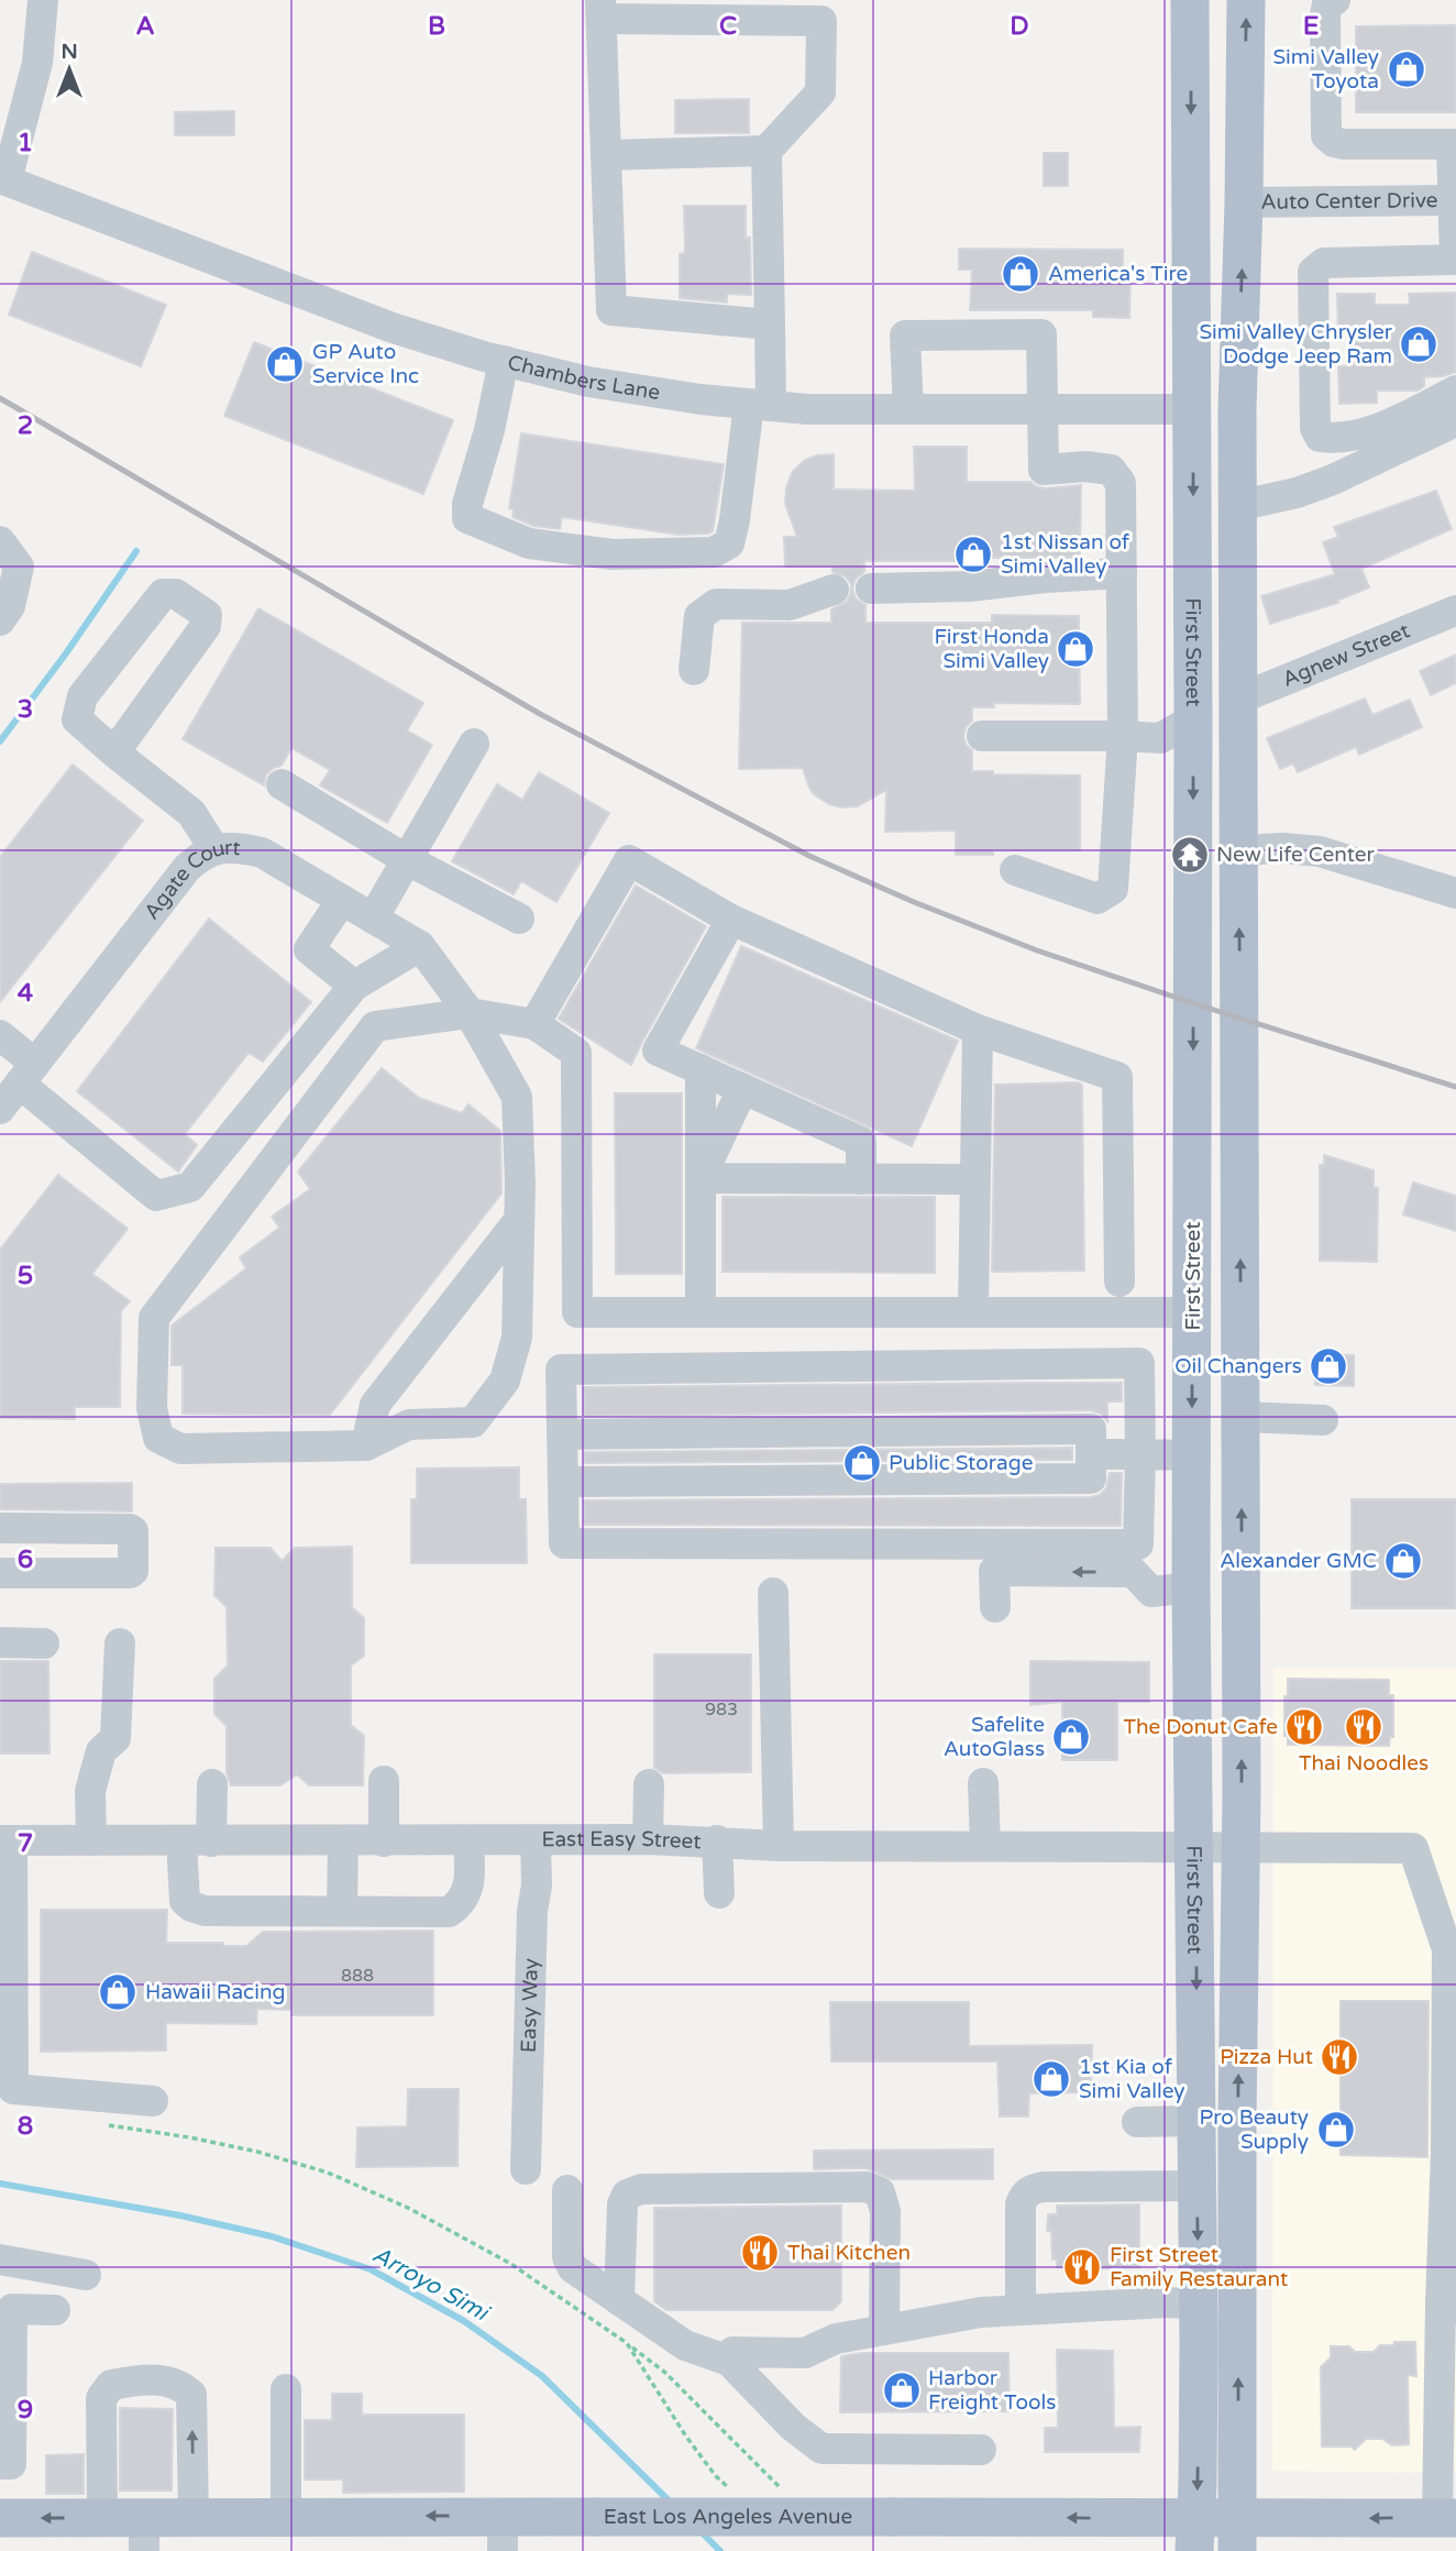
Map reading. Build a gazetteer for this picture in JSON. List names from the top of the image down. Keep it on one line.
{"streets":{"main road":["First Street","East Los Angeles Avenue"],"street":["Auto Center Drive","Chambers Lane","Agnew Street","Agate Court","East Easy Street","Easy Way"]},"crossings":[["Chambers Lane","First Street"],["First Street","Agnew Street"],["First Street","East Easy Street"],["First Street","East Los Angeles Avenue"],["East Easy Street","Easy Way"]],"one_way":["East Los Angeles Avenue"],"water":["Arroyo Simi"],"places":{"shop":["Simi Valley Toyota","America's Tire","Simi Valley Chrysler Dodge Jeep Ram","GP Auto Service Inc","1st Nissan of Simi Valley","First Honda Simi Valley","Oil Changers","Public Storage","Alexander GMC","Safelite AutoGlass","Hawaii Racing","1st Kia of Simi Valley","Pro Beauty Supply","Harbor Freight Tools"],"temple":["New Life Center"],"restaurant":["The Donut Cafe","Thai Noodles","Pizza Hut","Thai Kitchen","First Street Family Restaurant"]},"house_numbers":["983","888"],"north":"top","grid":{"columns":["A","B","C","D","E"],"rows":["1","2","3","4","5","6","7","8","9"]}}
